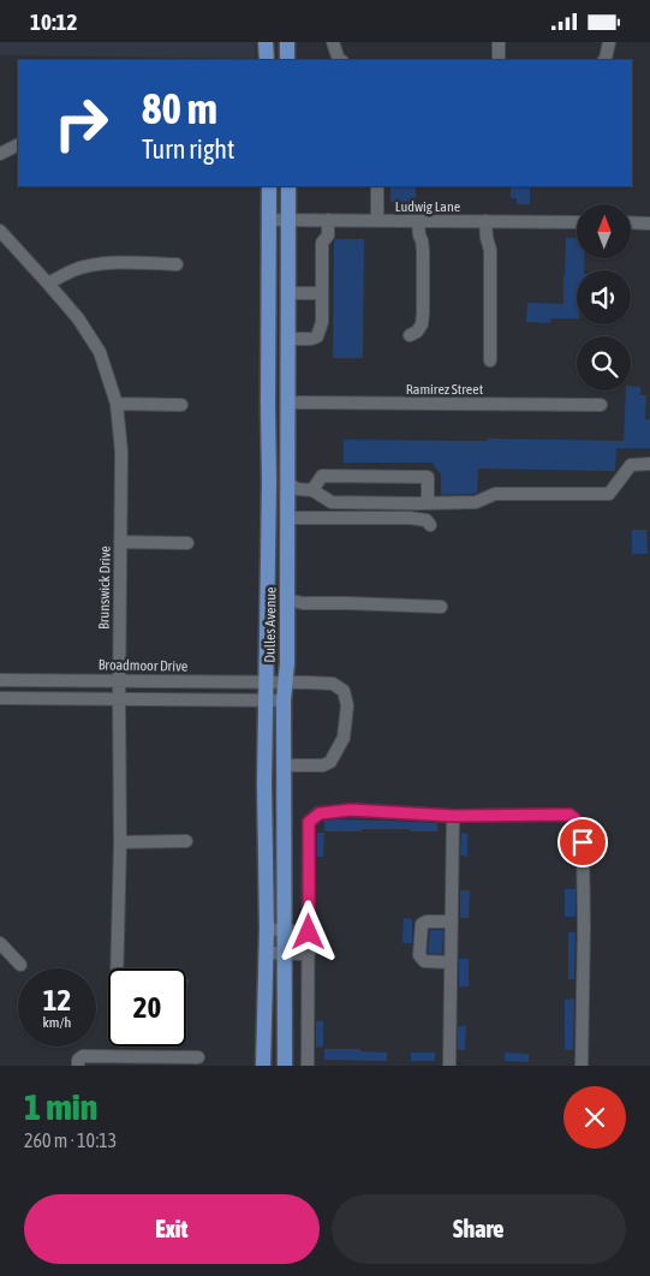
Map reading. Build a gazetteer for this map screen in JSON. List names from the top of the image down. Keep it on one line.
{"streets":{"main road":["Dulles Avenue"],"street":["Ludwig Lane","Ramirez Street","Brunswick Drive","Broadmoor Drive"]},"crossings":[["Ludwig Lane","Dulles Avenue"],["Ramirez Street","Dulles Avenue"],["Brunswick Drive","Broadmoor Drive"],["Dulles Avenue","Broadmoor Drive"]],"north":"top","page":{"status":"10:12","turn":["80 m","Turn right"],"speed":"12 km/h","limit":"20","heading":["1 min","260 m · 10:13"],"buttons":["Exit","Share"]}}
